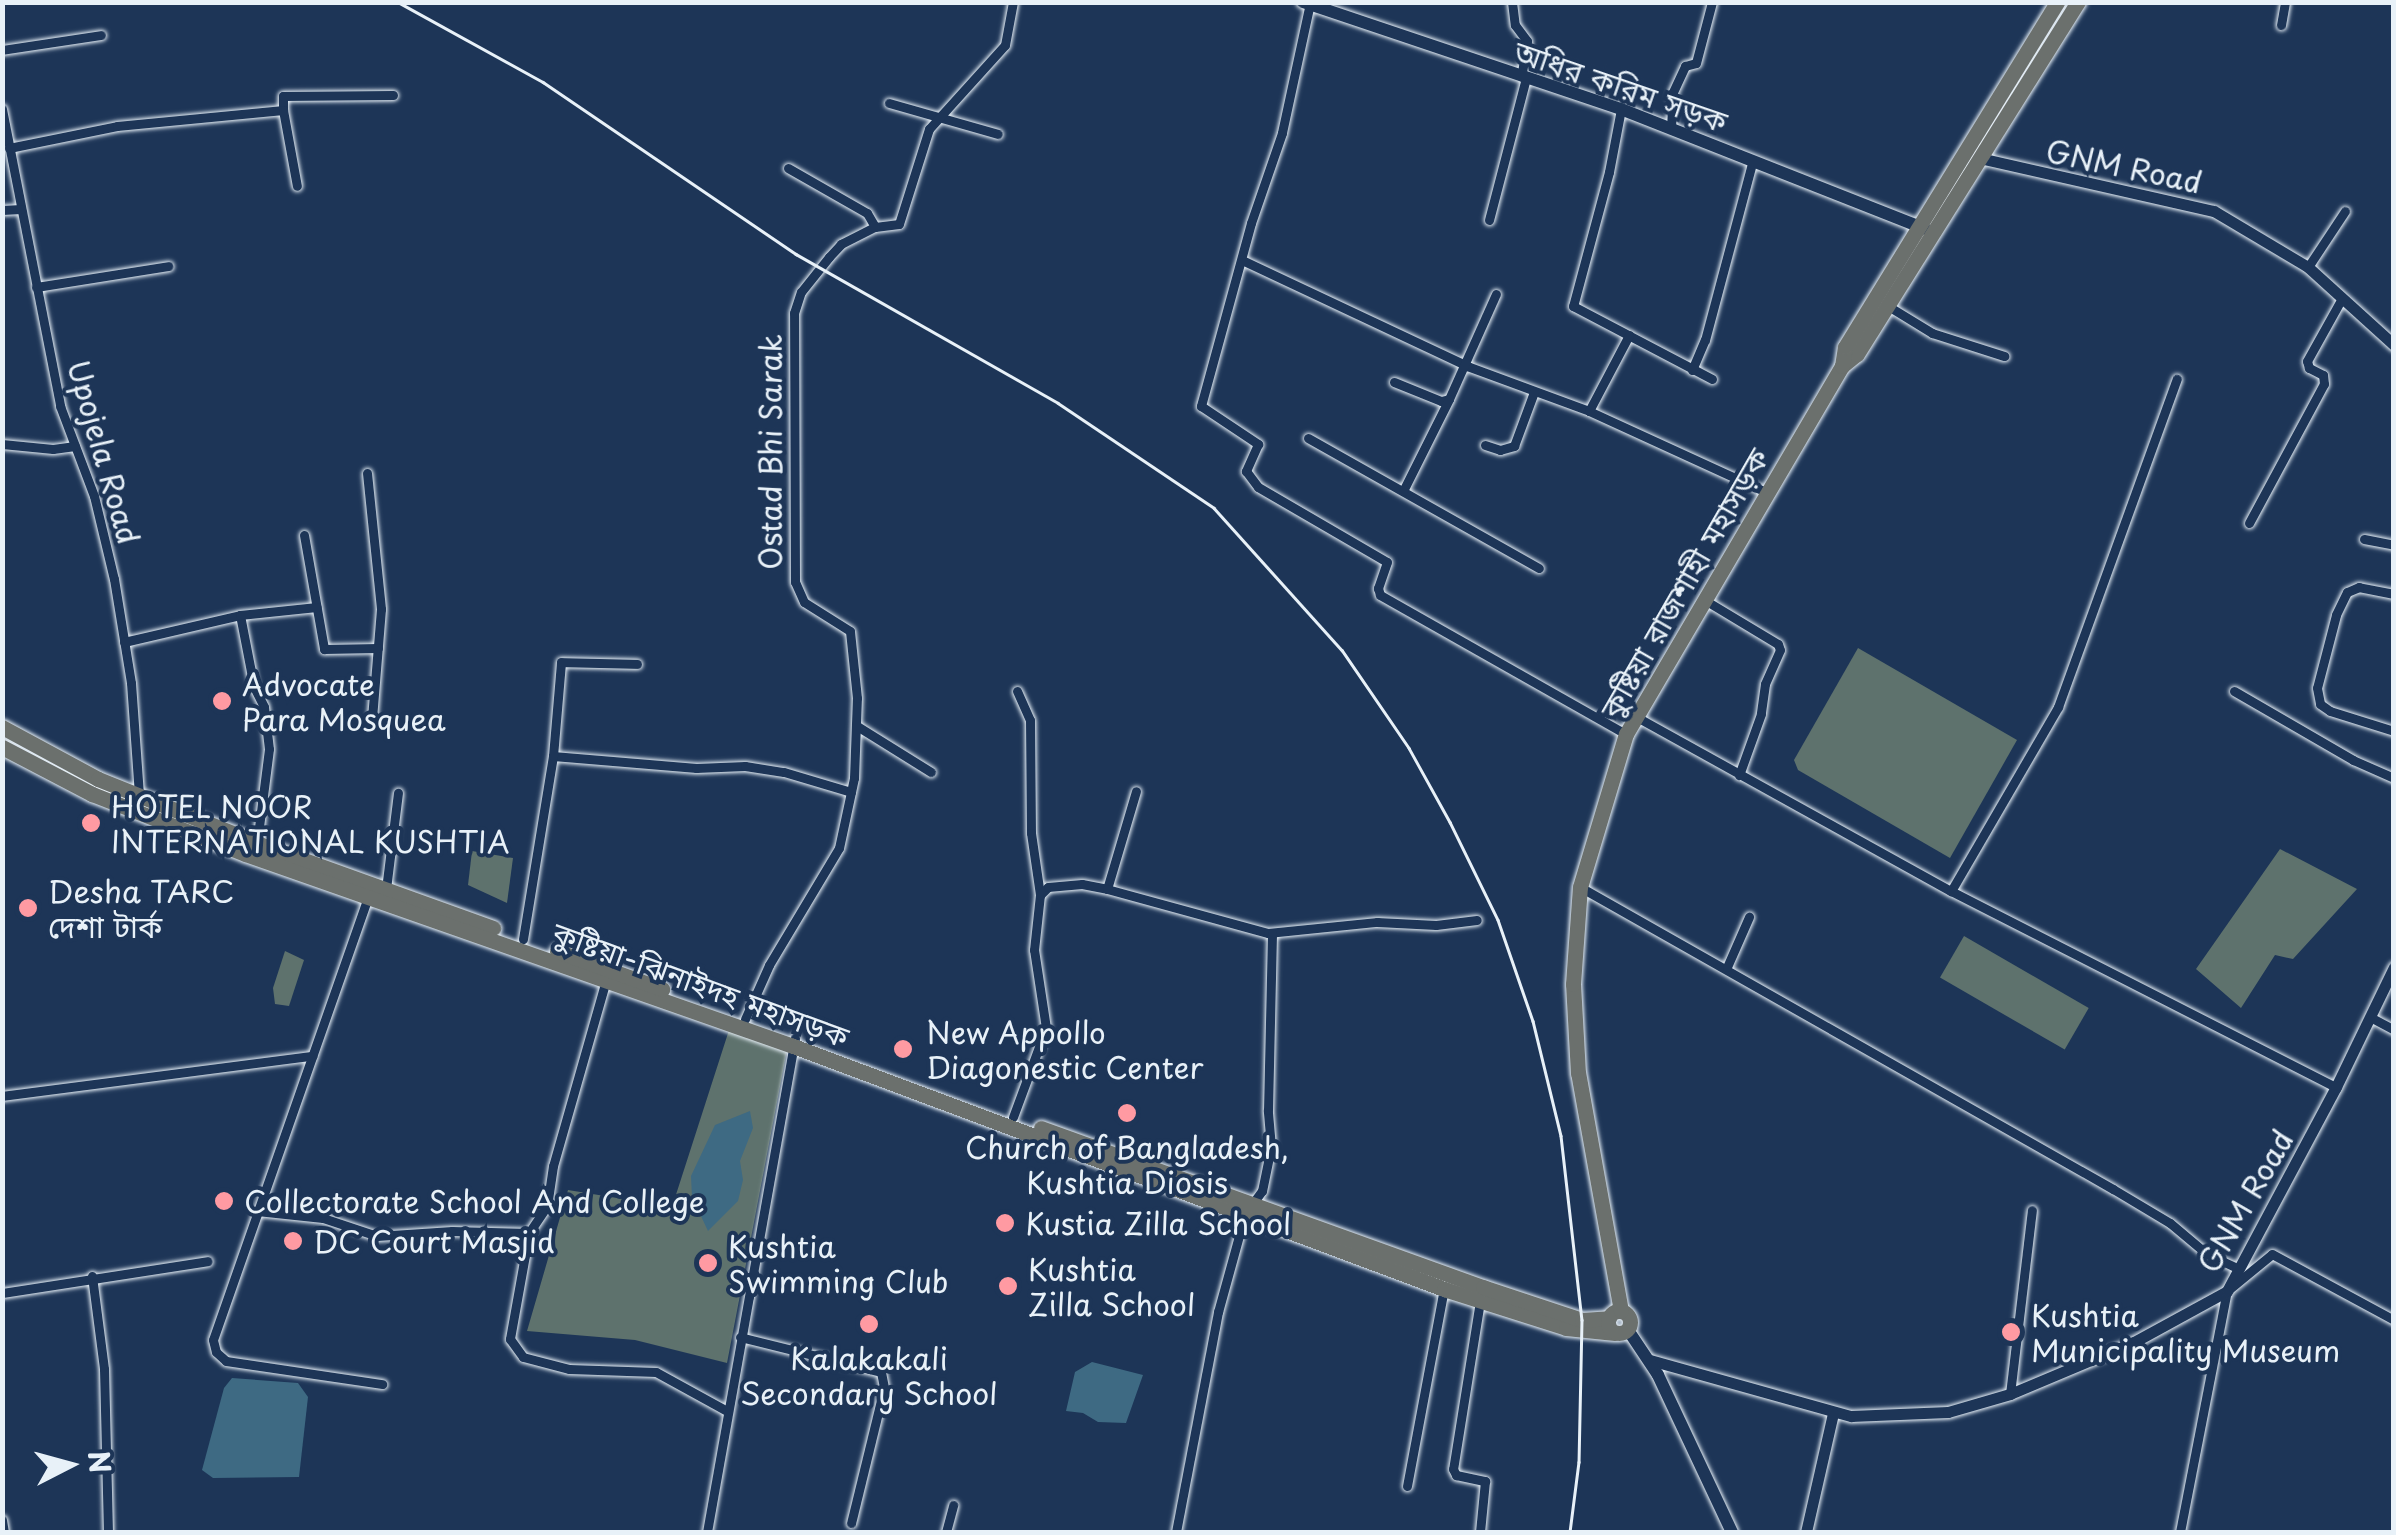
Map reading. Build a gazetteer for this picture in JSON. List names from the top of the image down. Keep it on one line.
{"streets":{"highway":["কুষ্টিয়া রাজশাহী মহাসড়ক","কুষ্টিয়া-ঝিনাইদহ মহাসড়ক"],"main road":["অধির করিম সড়ক"],"street":["GNM Road","Upojela Road","Ostad Bhi Sarak"]},"crossings":[["অধির করিম সড়ক","কুষ্টিয়া রাজশাহী মহাসড়ক"],["GNM Road","কুষ্টিয়া রাজশাহী মহাসড়ক"],["Upojela Road","কুষ্টিয়া-ঝিনাইদহ মহাসড়ক"],["Ostad Bhi Sarak","কুষ্টিয়া-ঝিনাইদহ মহাসড়ক"],["কুষ্টিয়া রাজশাহী মহাসড়ক","কুষ্টিয়া-ঝিনাইদহ মহাসড়ক"]],"places":["Advocate Para Mosquea","HOTEL NOOR INTERNATIONAL KUSHTIA","Desha TARC দেশা টার্ক","New Appollo Diagonestic Center","Church of Bangladesh, Kushtia Diosis","Collectorate School And College","Kustia Zilla School","DC Court Masjid","Kushtia Swimming Club","Kushtia Zilla School","Kalakakali Secondary School","Kushtia Municipality Museum"],"north":"right"}
